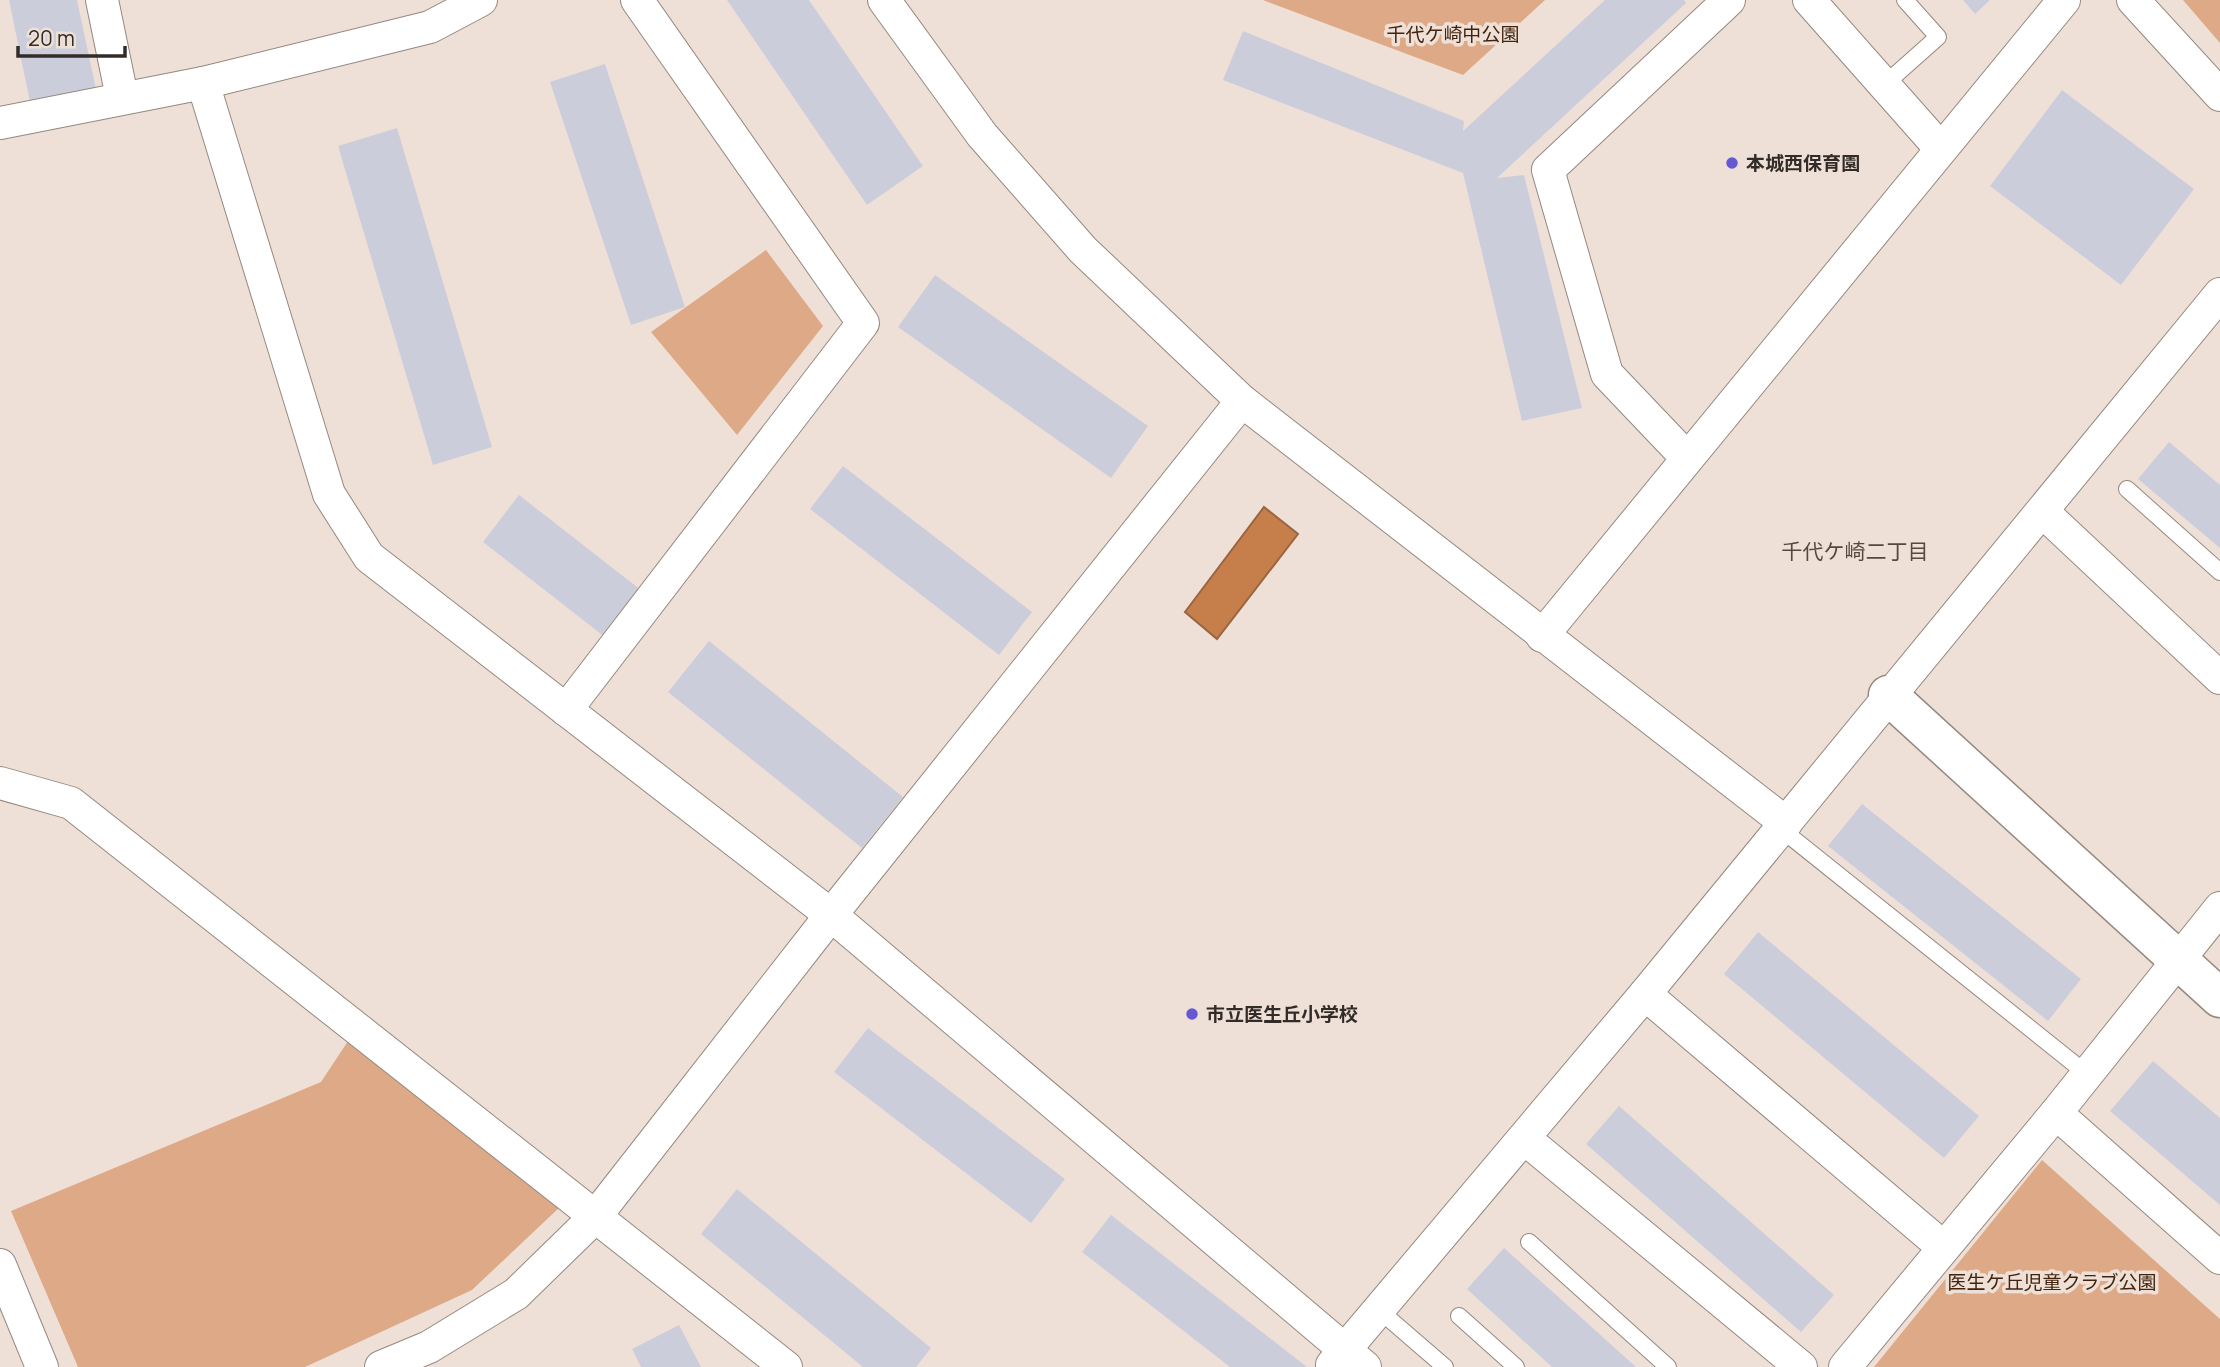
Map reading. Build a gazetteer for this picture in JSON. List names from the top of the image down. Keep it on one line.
{"districts":["千代ケ崎二丁目"],"parks":["千代ケ崎中公園","医生ケ丘児童クラブ公園"],"places":["本城西保育園","市立医生丘小学校"],"scale_bar":"20 m"}
